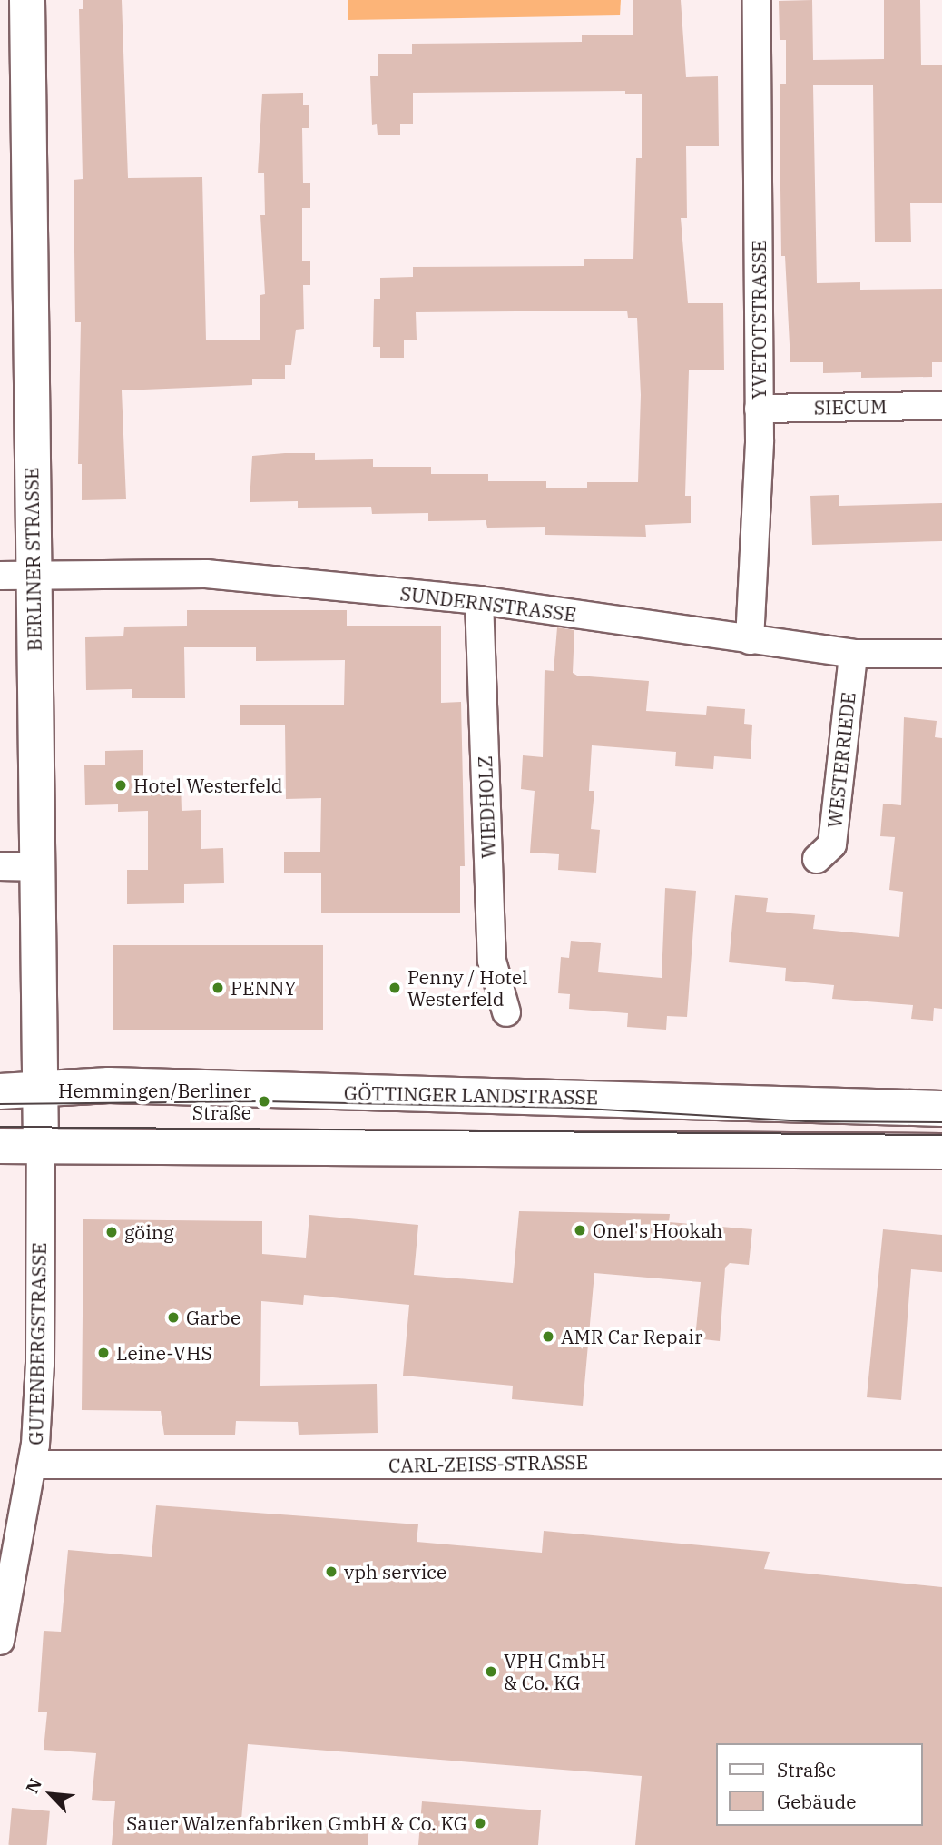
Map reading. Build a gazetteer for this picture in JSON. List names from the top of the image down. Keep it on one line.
{"streets":{"street":["YVETOTSTRASSE","SIECUM","BERLINER STRASSE","SUNDERNSTRASSE","WESTERRIEDE","WIEDHOLZ","GÖTTINGER LANDSTRASSE","GUTENBERGSTRASSE","CARL-ZEISS-STRASSE"]},"crossings":[["YVETOTSTRASSE","SIECUM"],["YVETOTSTRASSE","SUNDERNSTRASSE"],["BERLINER STRASSE","SUNDERNSTRASSE"],["BERLINER STRASSE","GÖTTINGER LANDSTRASSE"],["BERLINER STRASSE","GUTENBERGSTRASSE"],["SUNDERNSTRASSE","WESTERRIEDE"],["SUNDERNSTRASSE","WIEDHOLZ"],["GÖTTINGER LANDSTRASSE","GUTENBERGSTRASSE"],["GUTENBERGSTRASSE","CARL-ZEISS-STRASSE"]],"places":["Hotel Westerfeld","PENNY","Penny / Hotel Westerfeld","Hemmingen/Berliner Straße","Onel's Hookah","göing","Garbe","AMR Car Repair","Leine-VHS","vph service","VPH GmbH & Co. KG","Sauer Walzenfabriken GmbH & Co. KG"],"legend":["Straße","Gebäude"],"north":"top left"}
